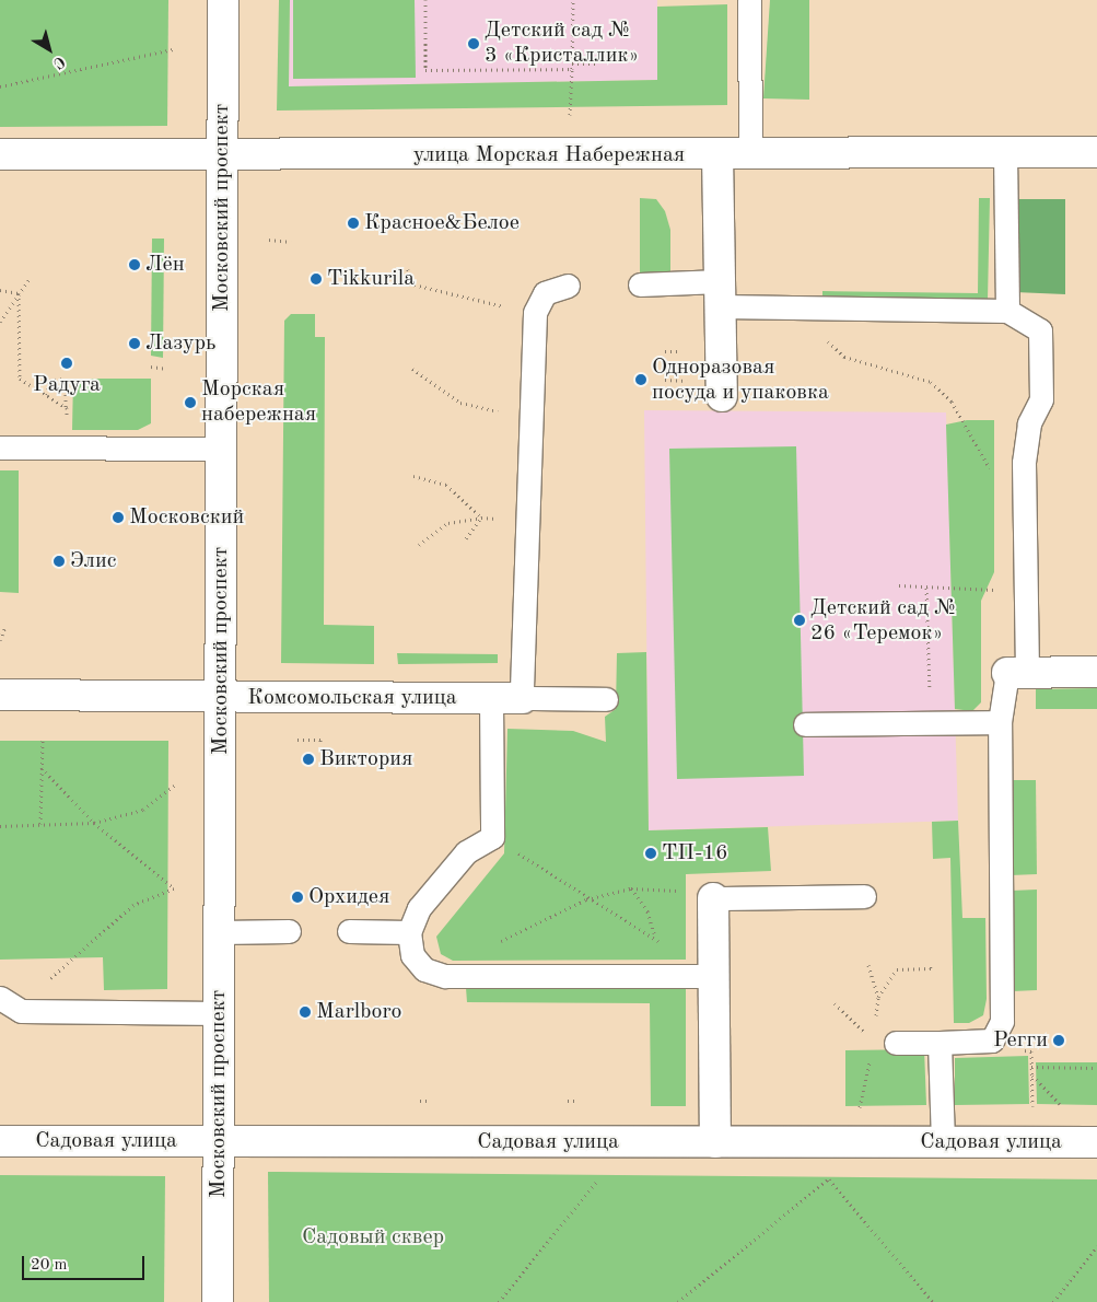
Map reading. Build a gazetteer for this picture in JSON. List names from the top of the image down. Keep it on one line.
{"streets":{"street":["улица Морская Набережная","Московский проспект","Комсомольская улица","Садовая улица"]},"crossings":[["улица Морская Набережная","Московский проспект"],["Московский проспект","Комсомольская улица"],["Московский проспект","Садовая улица"]],"parks":["Садовый сквер"],"places":["Детский сад № 3 «Кристаллик»","Красное&Белое","Лён","Tikkurila","Лазурь","Радуга","Одноразовая посуда и упаковка","Морская набережная","Московский","Элис","Детский сад № 26 «Теремок»","Виктория","ТП-16","Орхидея","Marlboro","Регги"],"scale_bar":"20 m","north":"bottom right"}
